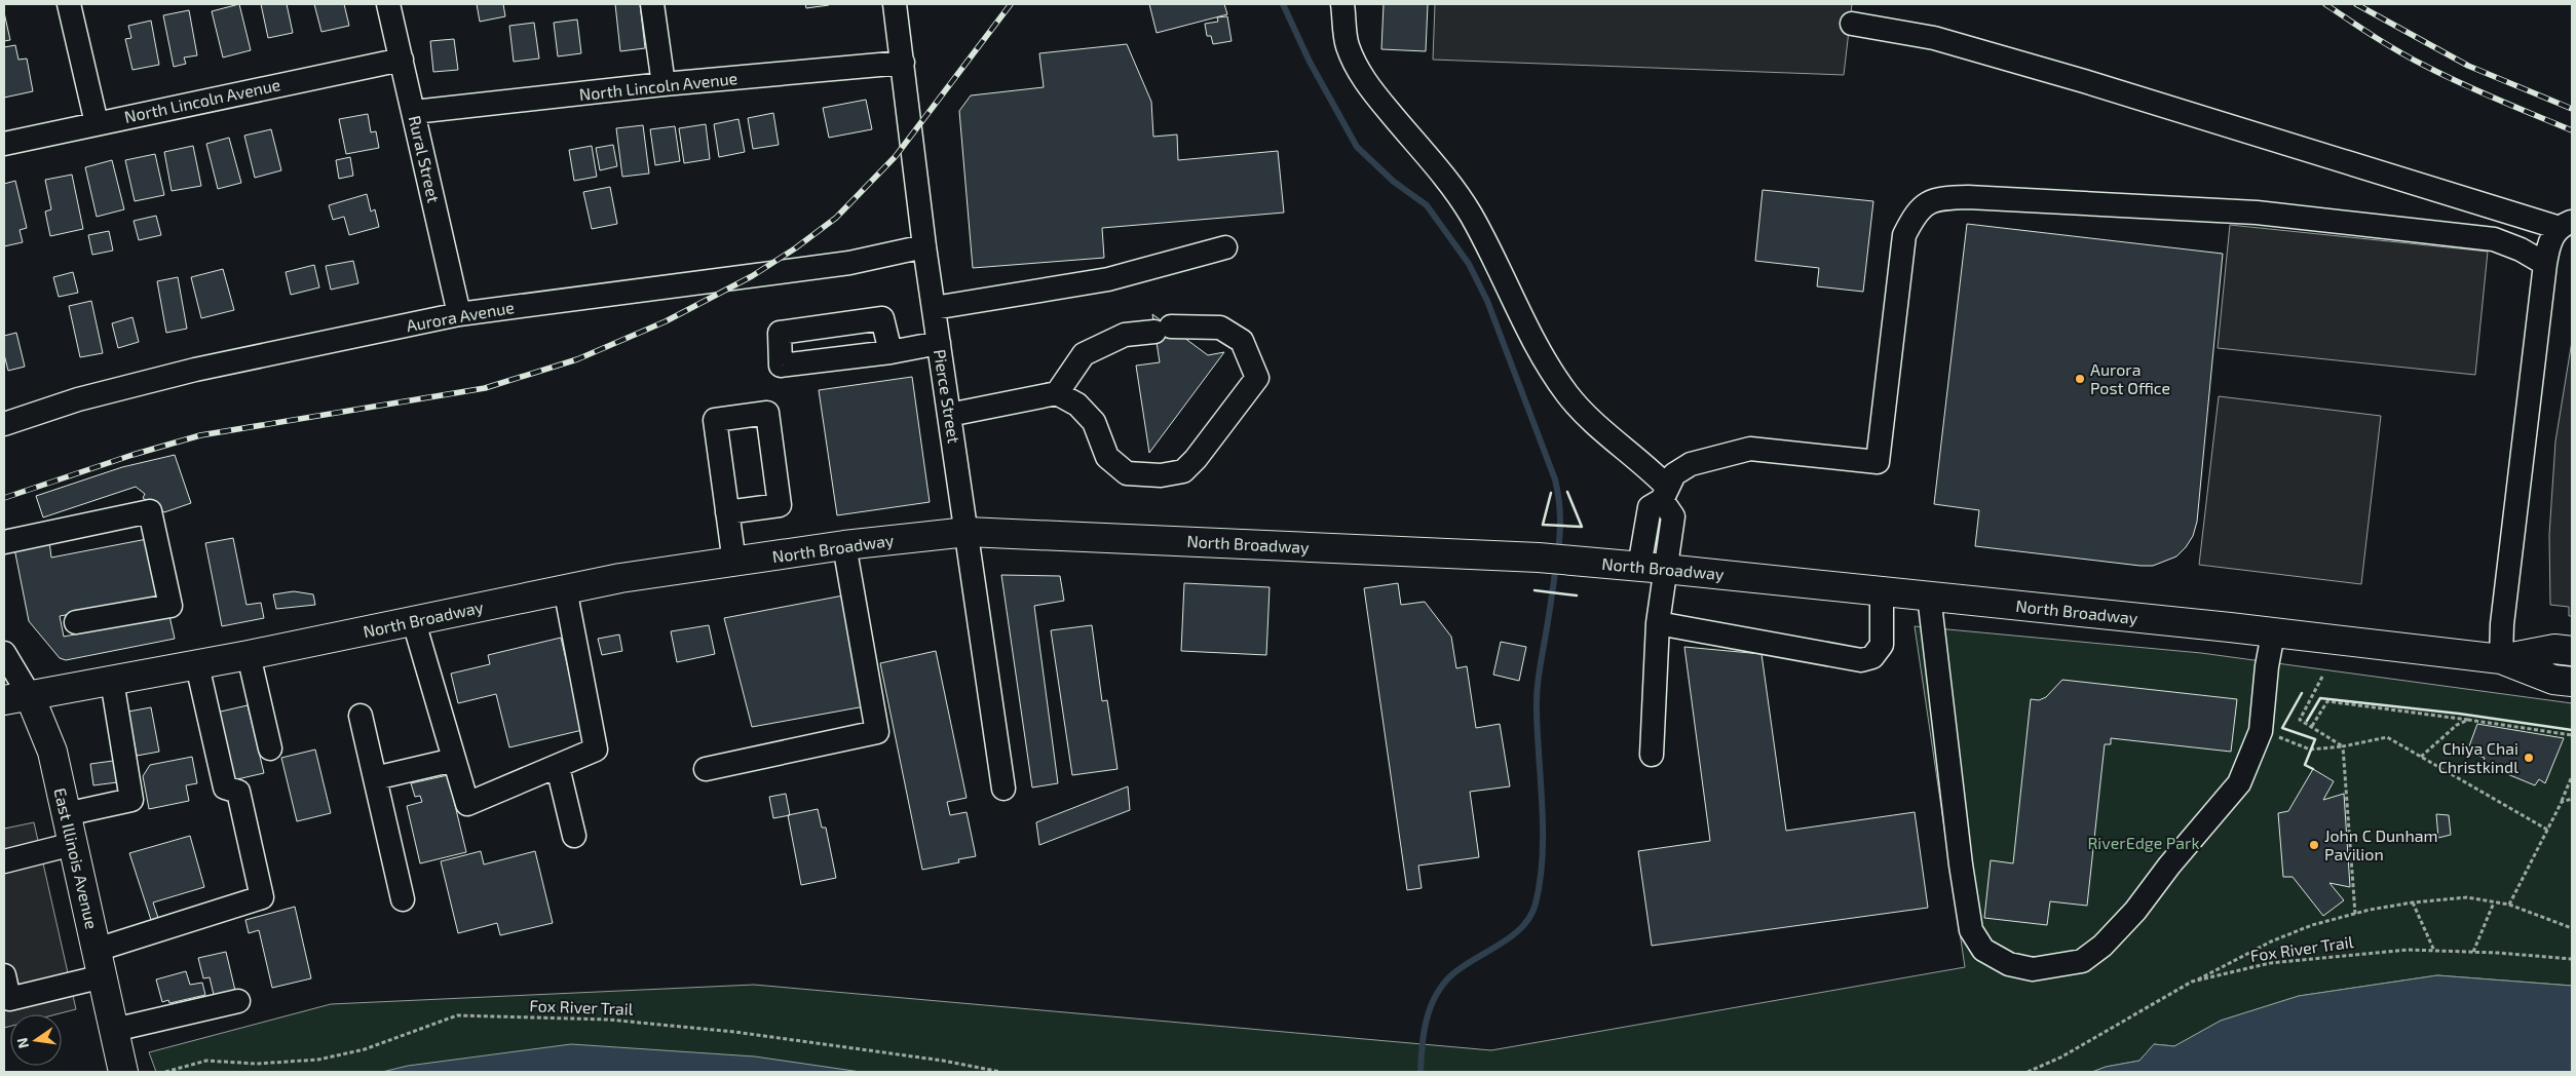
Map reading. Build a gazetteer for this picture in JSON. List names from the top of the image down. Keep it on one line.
{"streets":{"main road":["North Broadway","East Illinois Avenue"],"street":["North Lincoln Avenue","Rural Street","Aurora Avenue","Pierce Street"],"path":["Fox River Trail"]},"crossings":[["North Lincoln Avenue","Rural Street"],["North Lincoln Avenue","Pierce Street"],["Rural Street","Aurora Avenue"],["Aurora Avenue","Pierce Street"],["Pierce Street","North Broadway"],["North Broadway","East Illinois Avenue"]],"parks":["RiverEdge Park"],"places":["Aurora Post Office","Chiya Chai Christkindl","John C Dunham Pavilion"],"north":"left"}
